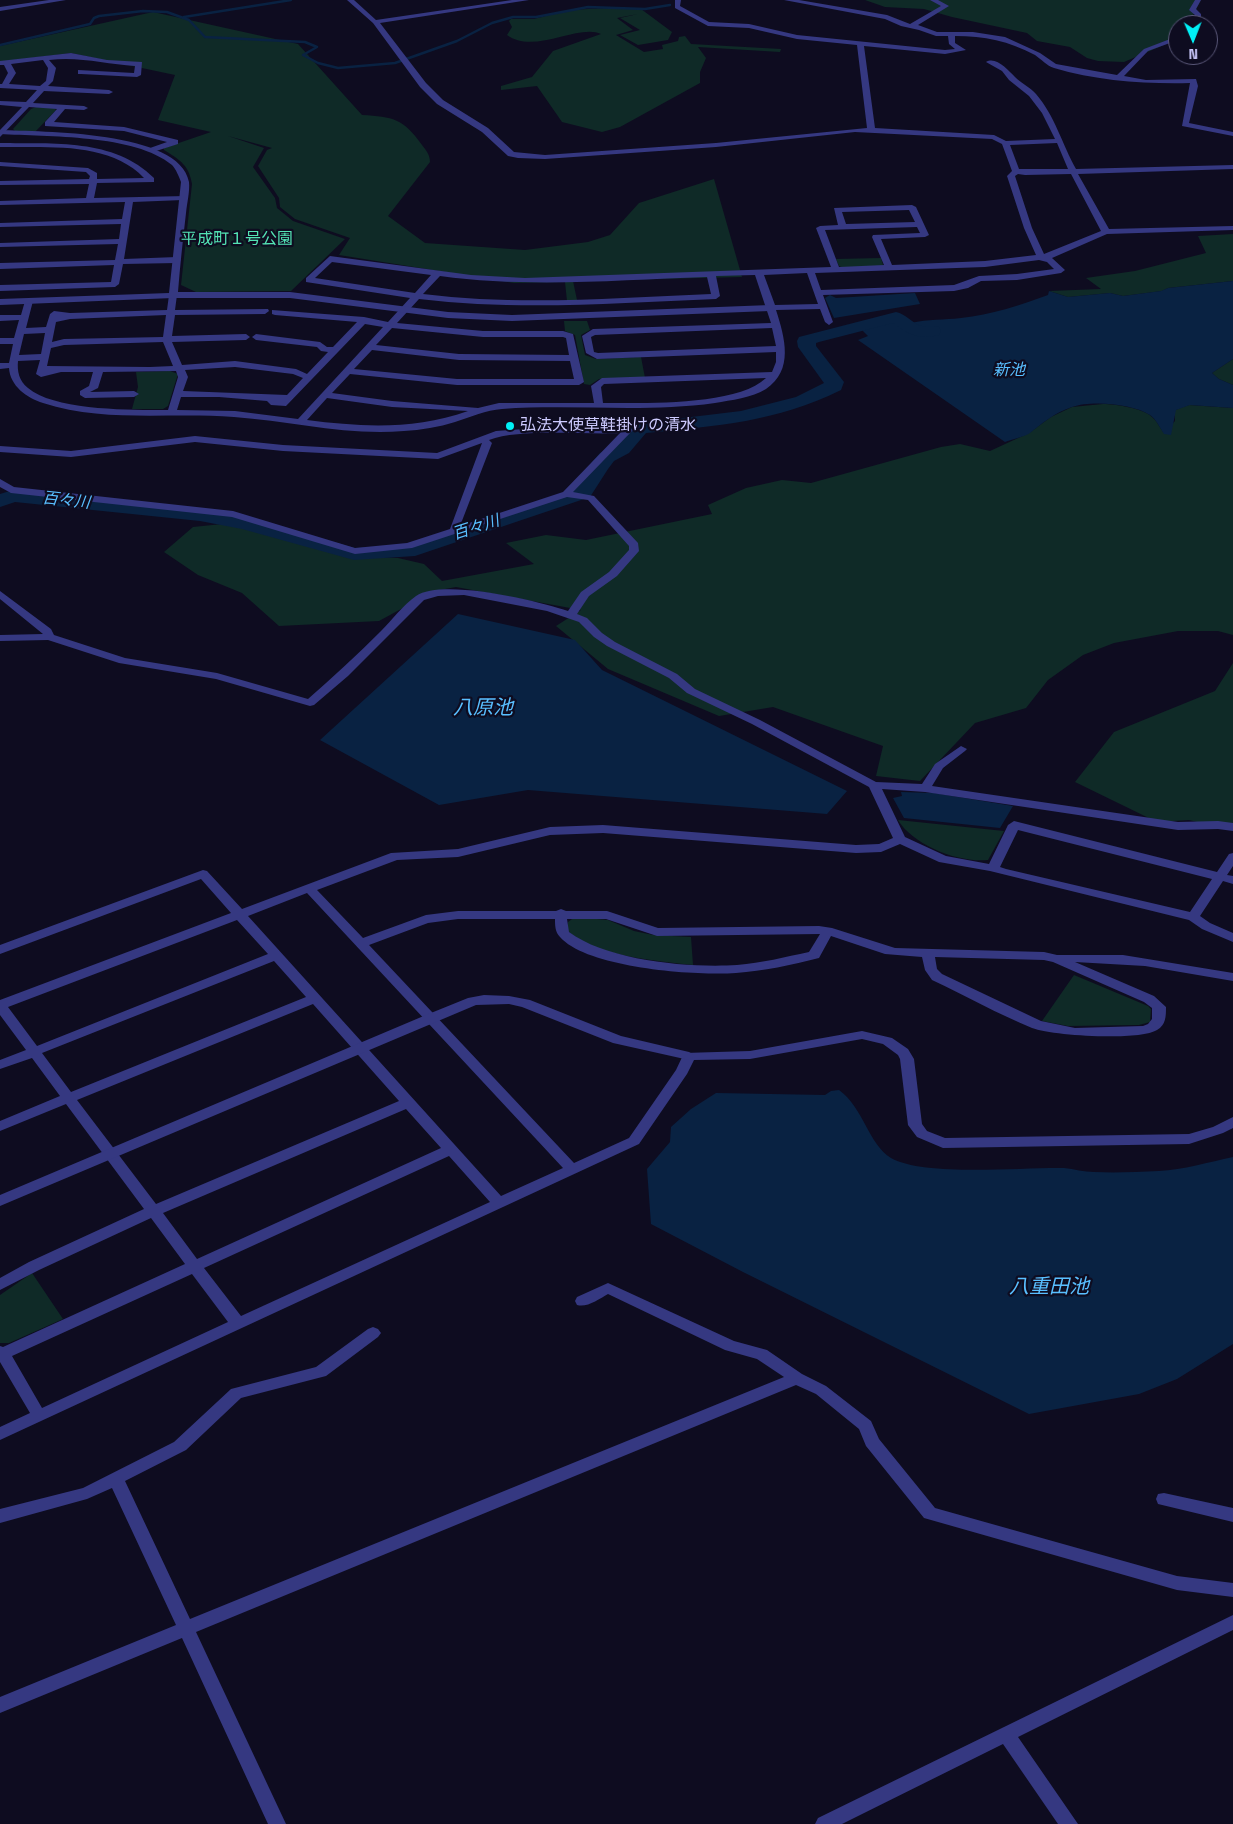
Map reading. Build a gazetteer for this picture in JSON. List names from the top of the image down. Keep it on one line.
{"water":["新池","百々川","八原池","八重田池"],"parks":["平成町１号公園"],"places":["弘法大使草鞋掛けの清水"],"north":"bottom"}
